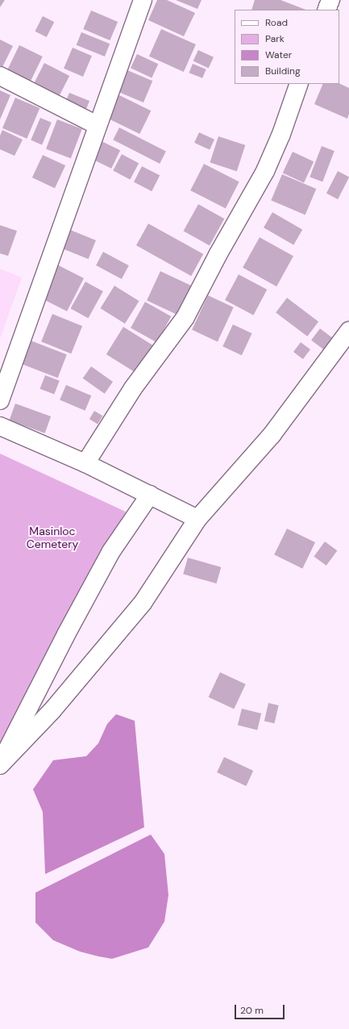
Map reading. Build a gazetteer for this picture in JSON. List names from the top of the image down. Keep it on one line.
{"parks":["Masinloc Cemetery"],"legend":["Road","Park","Water","Building"],"scale_bar":"20 m"}
